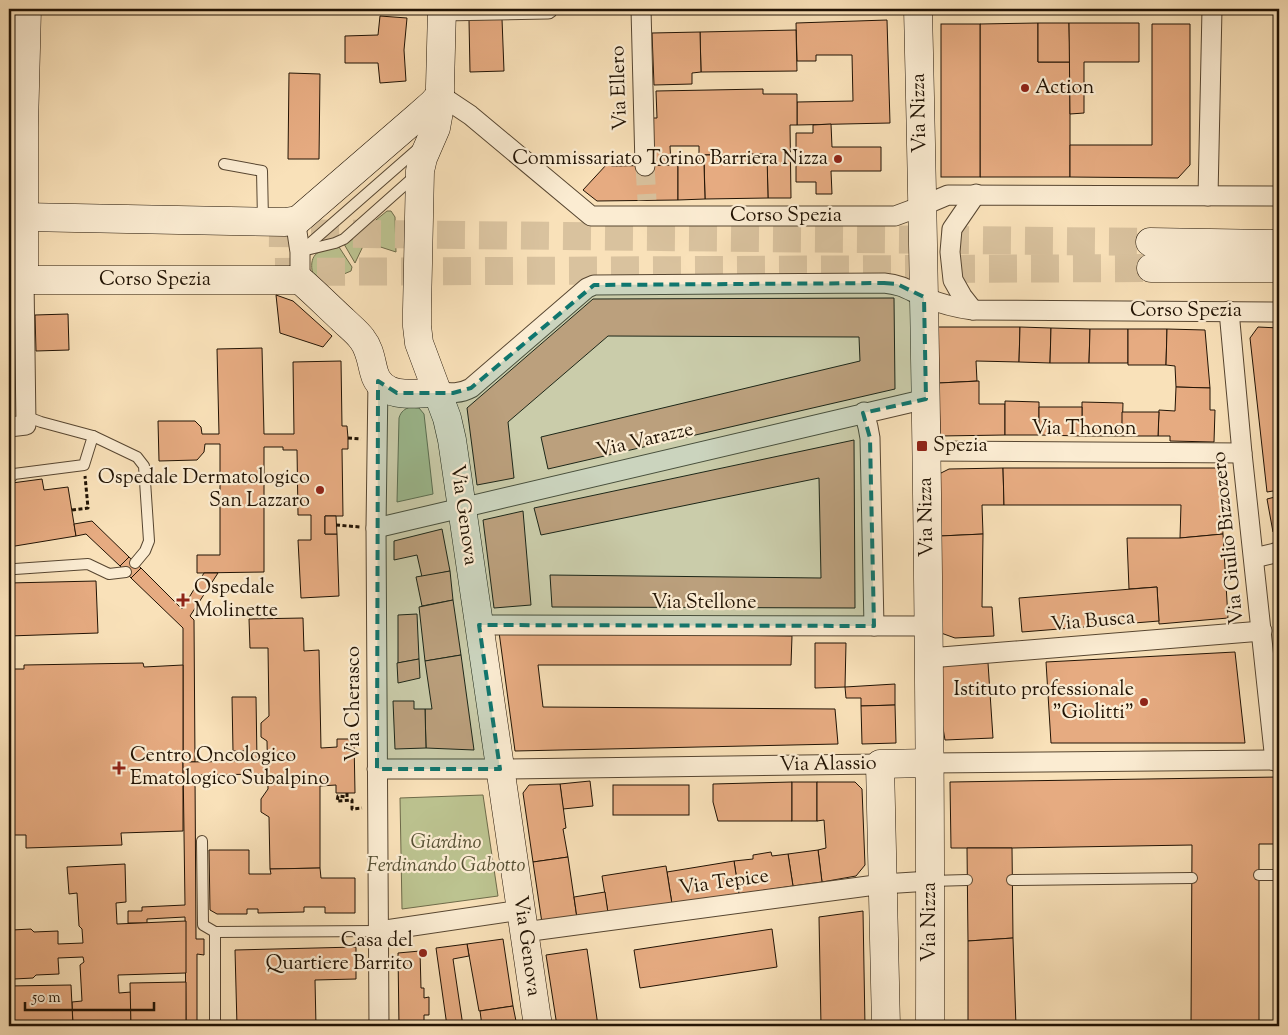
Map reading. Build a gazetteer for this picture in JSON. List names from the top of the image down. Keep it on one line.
{"streets":{"street":["Via Ellero","Via Nizza","Corso Spezia","Via Thonon","Via Varazze","Via Genova","Via Giulio Bizzozero","Via Stellone","Via Busca","Via Cherasco","Via Alassio","Via Tepice"]},"crossings":[["Via Nizza","Corso Spezia"],["Via Nizza","Via Thonon"],["Via Nizza","Via Varazze"],["Via Nizza","Via Stellone"],["Via Nizza","Via Busca"],["Via Nizza","Via Alassio"],["Via Nizza","Via Tepice"],["Corso Spezia","Via Genova"],["Corso Spezia","Via Giulio Bizzozero"],["Via Thonon","Via Giulio Bizzozero"],["Via Varazze","Via Genova"],["Via Varazze","Via Cherasco"],["Via Genova","Via Stellone"],["Via Genova","Via Alassio"],["Via Genova","Via Tepice"],["Via Giulio Bizzozero","Via Busca"],["Via Giulio Bizzozero","Via Alassio"],["Via Cherasco","Via Alassio"],["Via Cherasco","Via Tepice"]],"parks":["Giardino Ferdinando Gabotto"],"places":{"other":["Action","Commissariato Torino Barriera Nizza","Ospedale Dermatologico San Lazzaro","Istituto professionale \"Giolitti\"","Casa del Quartiere Barrito"],"transit":["Spezia"],"health":["Ospedale Molinette","Centro Oncologico Ematologico Subalpino"]},"scale_bar":"50 m"}
